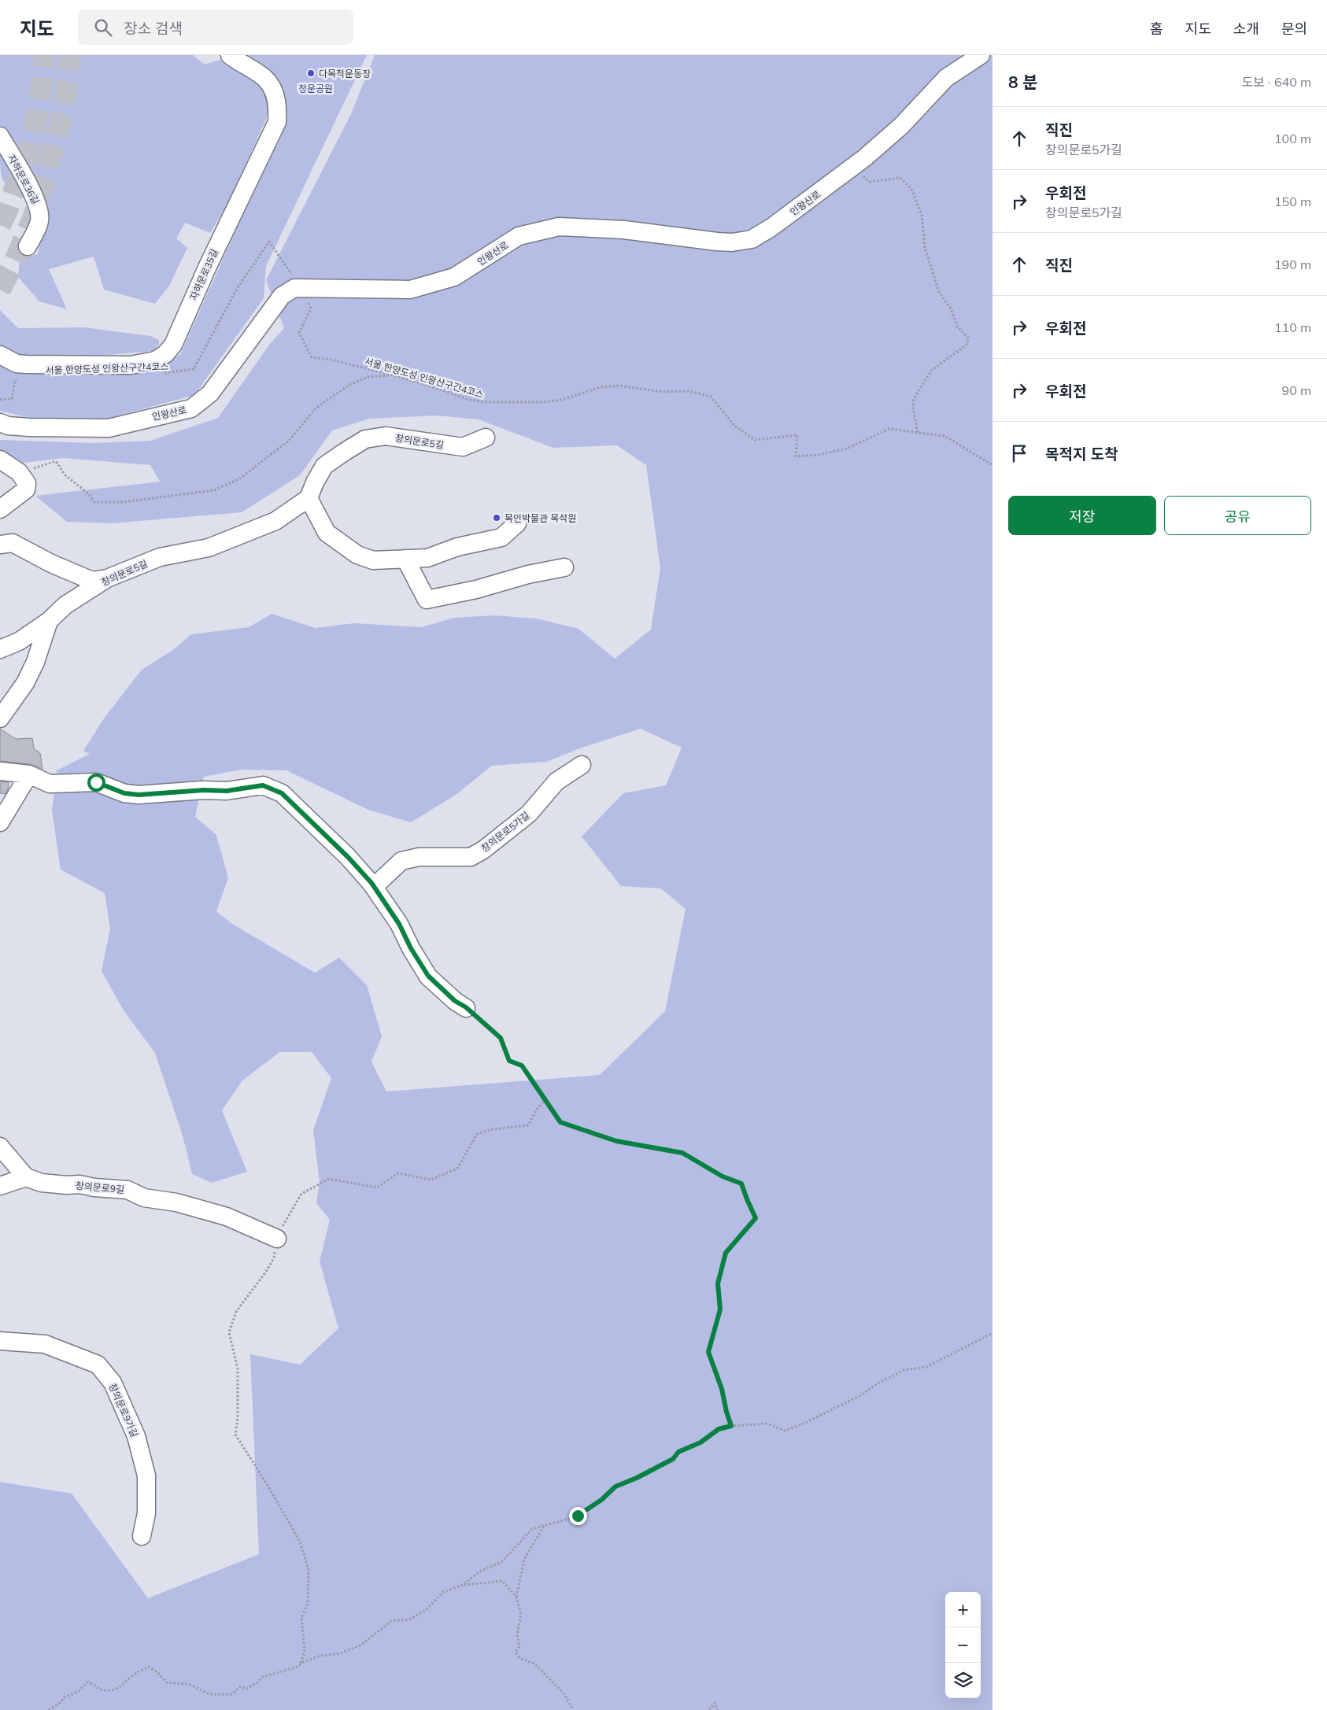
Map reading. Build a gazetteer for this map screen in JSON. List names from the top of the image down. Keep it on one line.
{"streets":{"street":["자하문로36길","인왕산로","자하문로35길","창의문로5길","창의문로5가길","창의문로9길","창의문로9가길"],"path":["서울 한양도성 인왕산구간4코스"]},"crossings":[["인왕산로","서울 한양도성 인왕산구간4코스"]],"parks":["청운공원"],"places":["다목적운동장","목인박물관 목석원"],"page":{"header":"지도","search":"장소 검색","nav":["홈","지도","소개","문의"],"heading":["8 분","도보 · 640 m"],"list":[["직진","창의문로5가길","100 m"],["우회전","창의문로5가길","150 m"],["직진","190 m"],["우회전","110 m"],["우회전","90 m"],"목적지 도착"],"buttons":["저장","공유"],"map_buttons":["+","−"]}}
